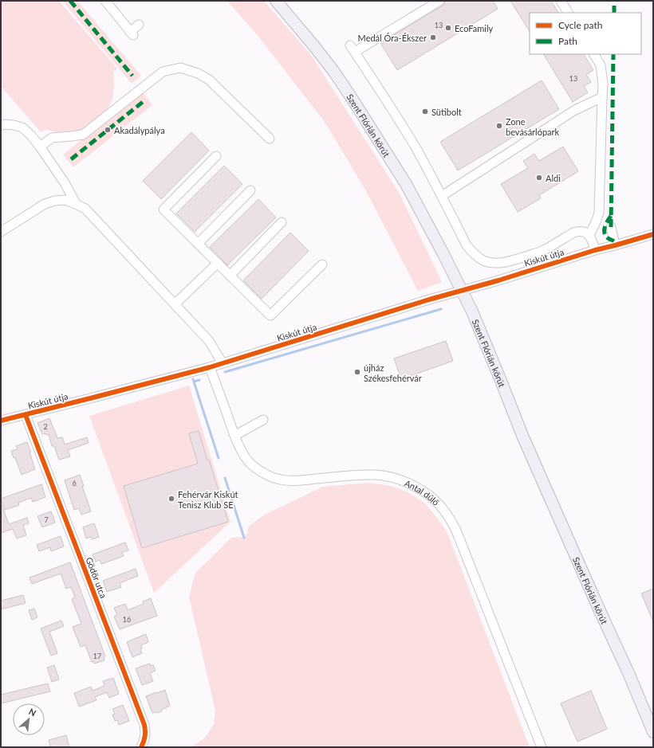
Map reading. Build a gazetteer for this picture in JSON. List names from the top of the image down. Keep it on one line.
{"streets":{"main road":["Szent Flórián körút"],"street":["Kiskút útja","Antal dűlő","Gödör utca"]},"crossings":[["Szent Flórián körút","Kiskút útja"],["Kiskút útja","Antal dűlő"],["Kiskút útja","Gödör utca"]],"places":["EcoFamily","Medál Óra-Ékszer","Sütibolt","Zone bevásárlópark","Akadálypálya","Aldi","újház Székesfehérvár","Fehérvár Kiskút Tenisz Klub SE"],"house_numbers":["13","13","2","6","7","16","17"],"legend":["Cycle path","Path"],"north":"top right"}
